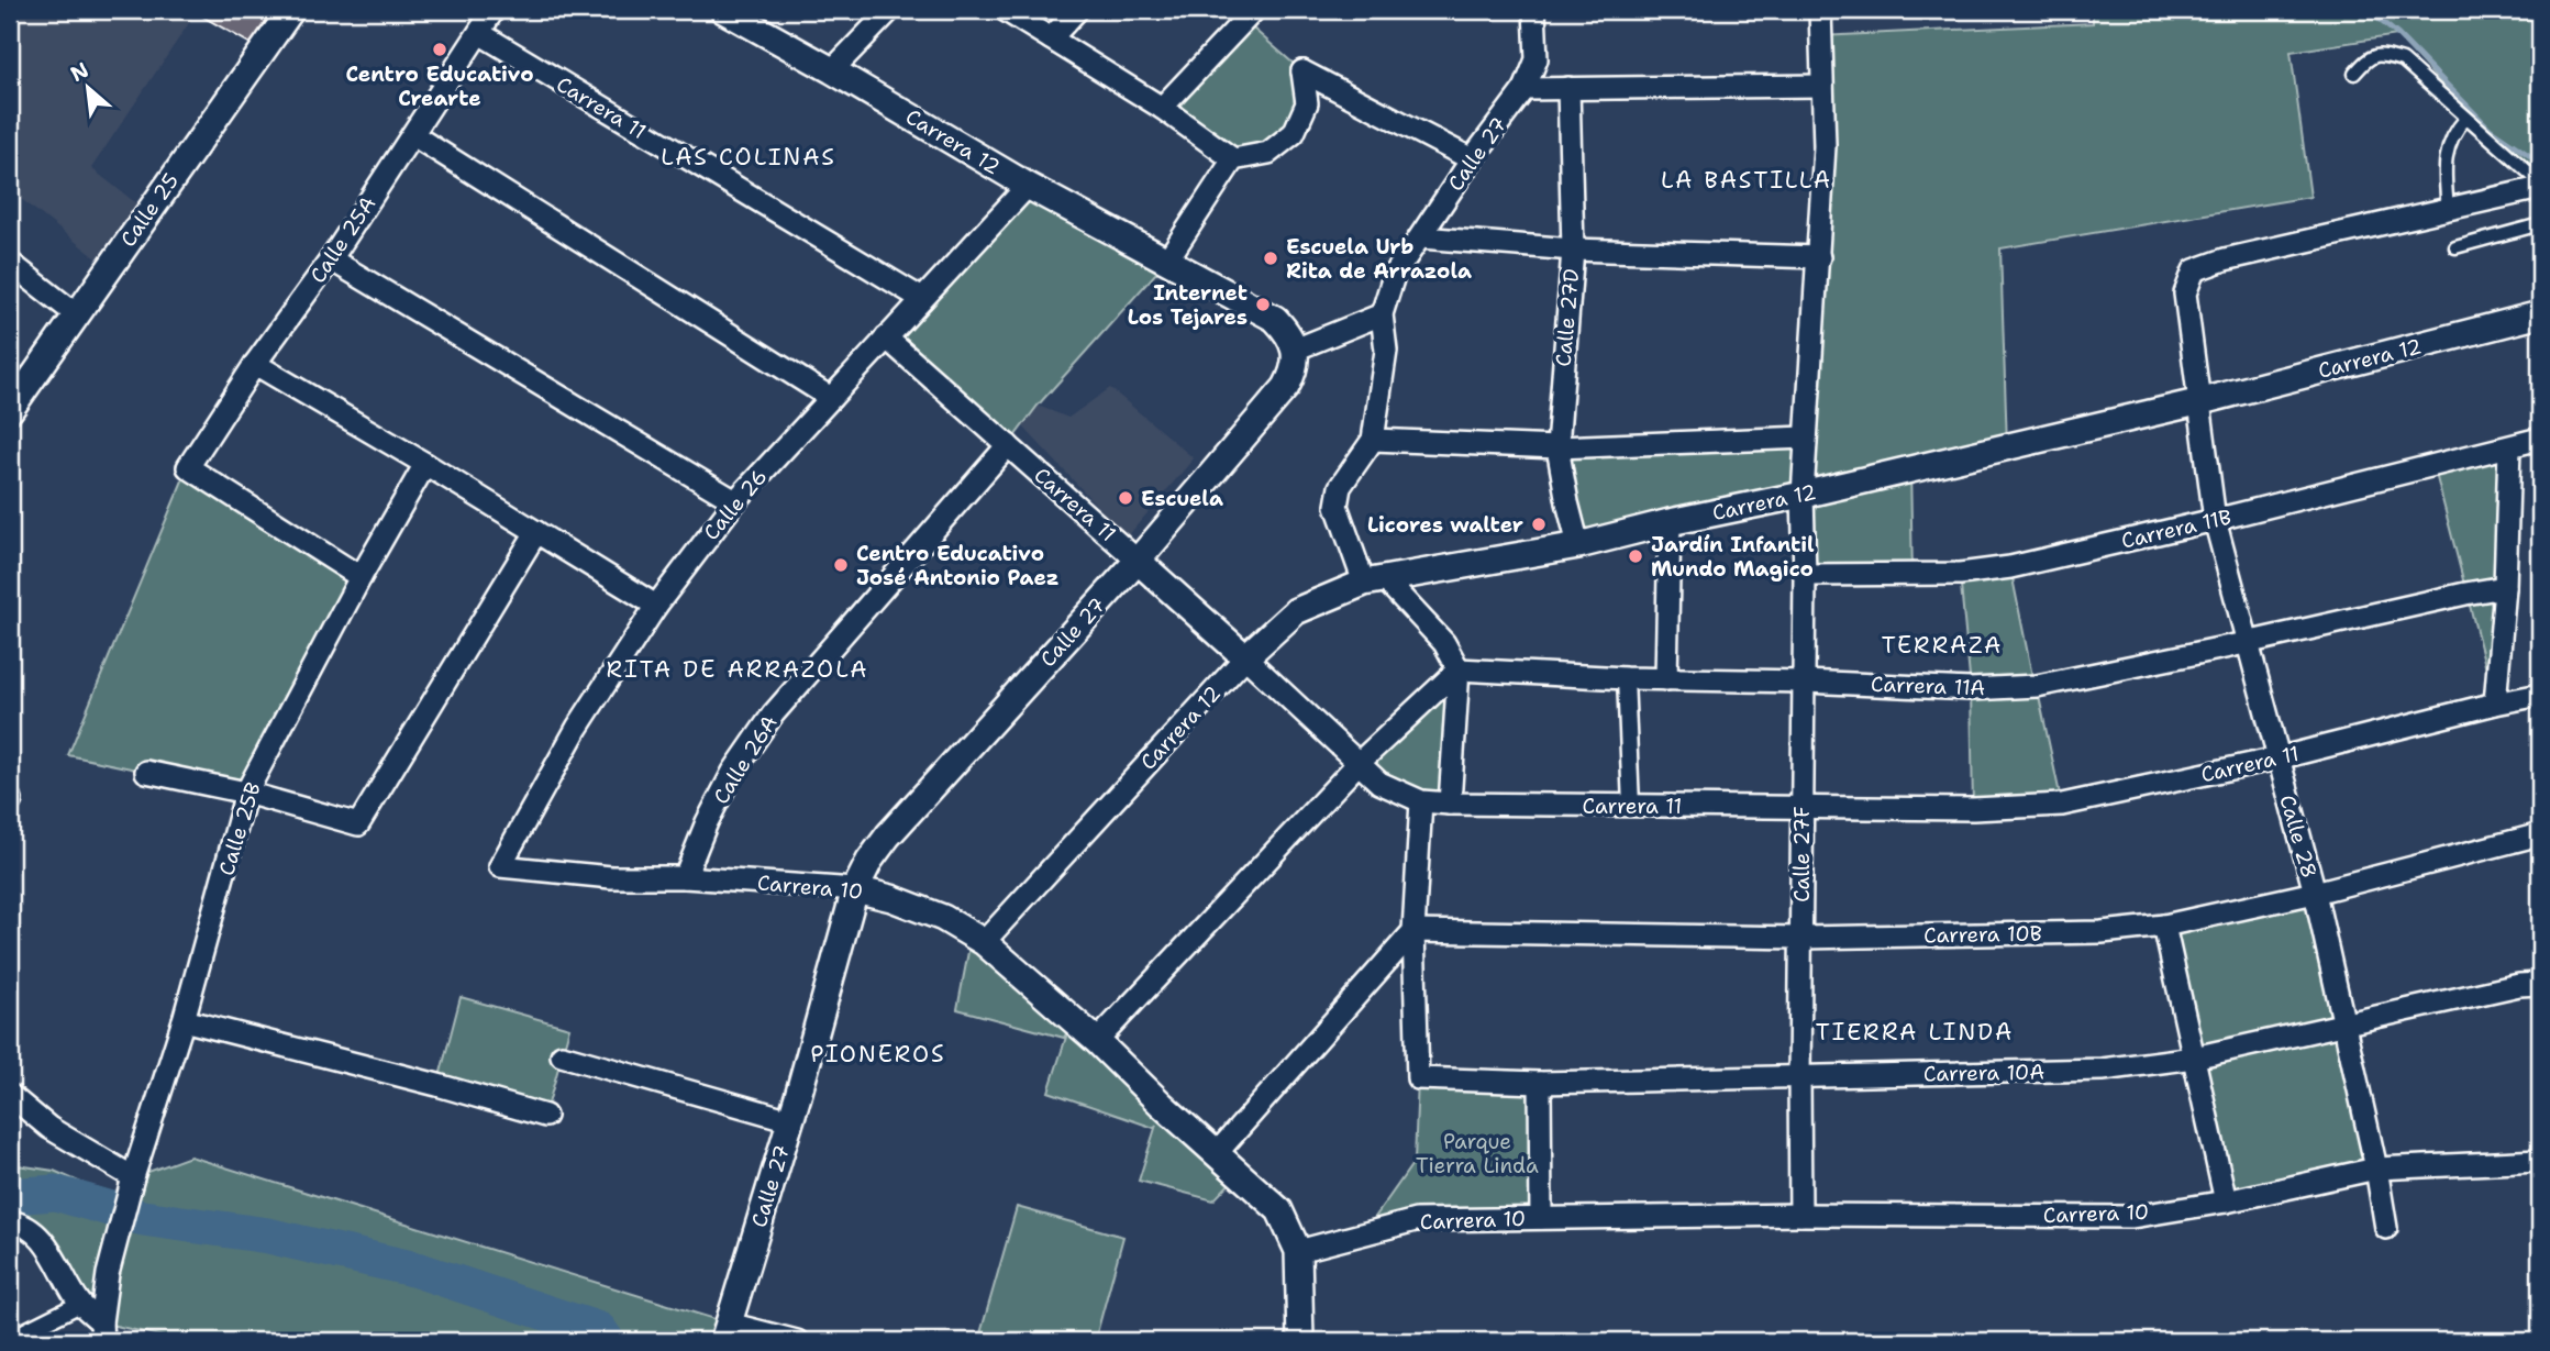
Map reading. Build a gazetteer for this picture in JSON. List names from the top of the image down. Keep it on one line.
{"streets":{"street":["Carrera 11","Carrera 12","Calle 27","Calle 25","Calle 25A","Calle 27D","Calle 26","Carrera 11B","Carrera 11A","Calle 26A","Calle 25B","Calle 28","Calle 27F","Carrera 10","Carrera 10B","Carrera 10A"]},"crossings":[["Carrera 11","Carrera 12"],["Carrera 11","Calle 27"],["Carrera 11","Calle 25A"],["Carrera 11","Calle 26"],["Carrera 11","Calle 26A"],["Carrera 11","Calle 28"],["Carrera 11","Calle 27F"],["Carrera 12","Calle 27"],["Carrera 12","Calle 27D"],["Carrera 12","Calle 26"],["Carrera 12","Calle 28"],["Carrera 12","Calle 27F"],["Carrera 12","Carrera 10"],["Calle 27","Carrera 10"],["Calle 25A","Calle 25B"],["Calle 26","Carrera 10"],["Carrera 11B","Calle 28"],["Carrera 11B","Calle 27F"],["Carrera 11A","Calle 28"],["Carrera 11A","Calle 27F"],["Calle 26A","Carrera 10"],["Calle 28","Carrera 10"],["Calle 28","Carrera 10B"],["Calle 28","Carrera 10A"],["Calle 27F","Carrera 10"],["Calle 27F","Carrera 10B"],["Calle 27F","Carrera 10A"],["Carrera 10B","Carrera 10A"]],"districts":["LAS COLINAS","LA BASTILLA","TERRAZA","RITA DE ARRAZOLA","TIERRA LINDA","PIONEROS"],"parks":["Parque Tierra Linda"],"places":["Centro Educativo Crearte","Escuela Urb Rita de Arrazola","Internet Los Tejares","Escuela","Licores walter","Jardín Infantil Mundo Magico","Centro Educativo José Antonio Paez"],"north":"top left"}
